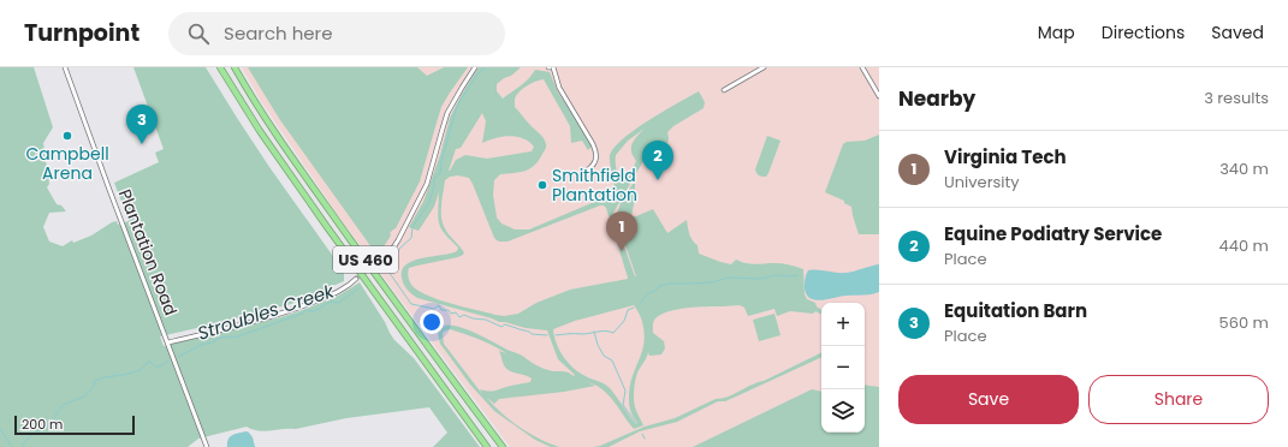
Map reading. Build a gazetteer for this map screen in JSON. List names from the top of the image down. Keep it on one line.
{"streets":{"highway":["US 460"],"street":["Plantation Road"]},"water":["Stroubles Creek"],"places":["Campbell Arena","Smithfield Plantation"],"scale_bar":"200 m","page":{"header":"Turnpoint","search":"Search here","nav":["Map","Directions","Saved"],"heading":["Nearby","3 results"],"pins":["3","2","1"],"list":[{"mark":"1","name":"Virginia Tech","note":"University","value":"340 m"},{"mark":"2","name":"Equine Podiatry Service","note":"Place","value":"440 m"},{"mark":"3","name":"Equitation Barn","note":"Place","value":"560 m"}],"map_buttons":["+","−"],"buttons":["Save","Share"],"scale":"200 m"}}
